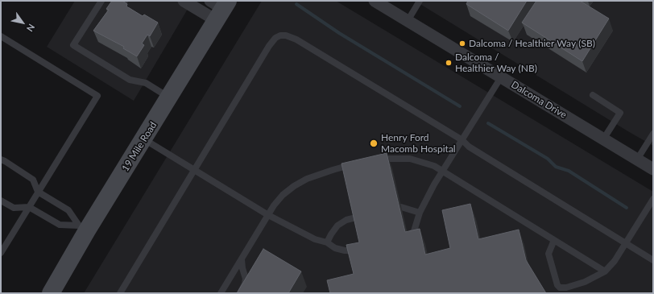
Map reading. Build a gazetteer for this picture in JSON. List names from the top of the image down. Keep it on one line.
{"streets":{"street":["Dalcoma Drive","19 Mile Road"]},"places":["Dalcoma / Healthier Way (SB)","Dalcoma / Healthier Way (NB)","Henry Ford Macomb Hospital"],"north":"bottom right"}
